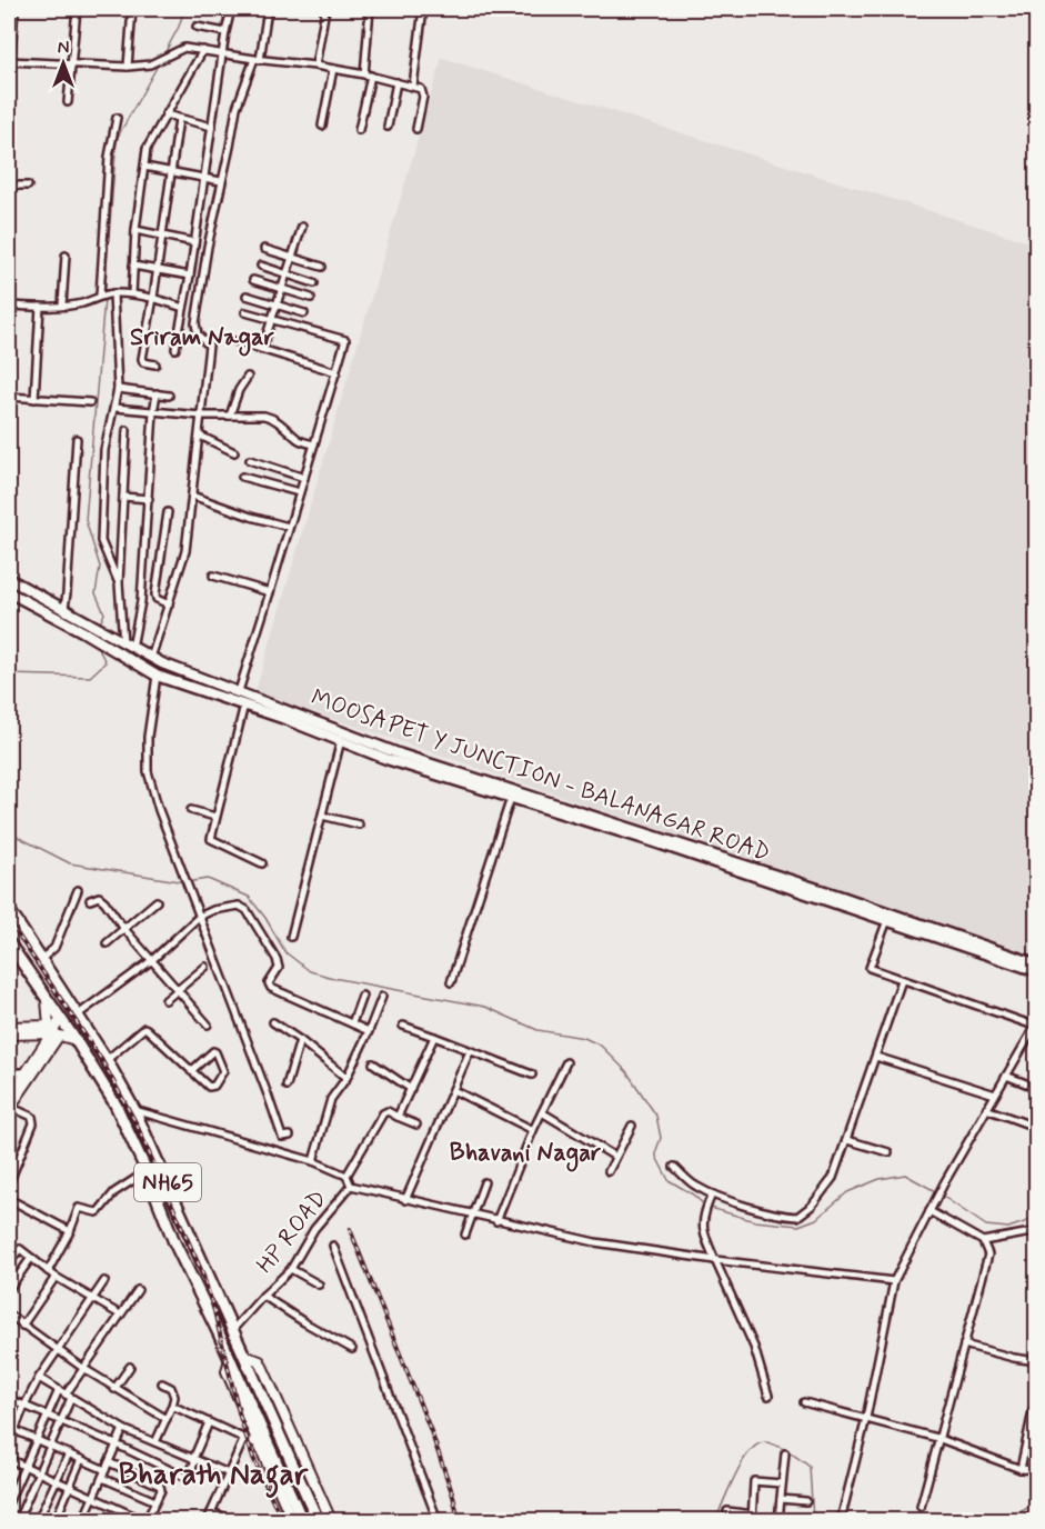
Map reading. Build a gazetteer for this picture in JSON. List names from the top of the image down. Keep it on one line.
{"streets":{"highway":["NH65"],"main road":["MOOSAPET Y JUNCTION - BALANAGAR ROAD"],"street":["HP ROAD"]},"crossings":[["NH65","HP ROAD"]],"districts":["Sriram Nagar","Bhavani Nagar","Bharath Nagar"],"north":"top"}
